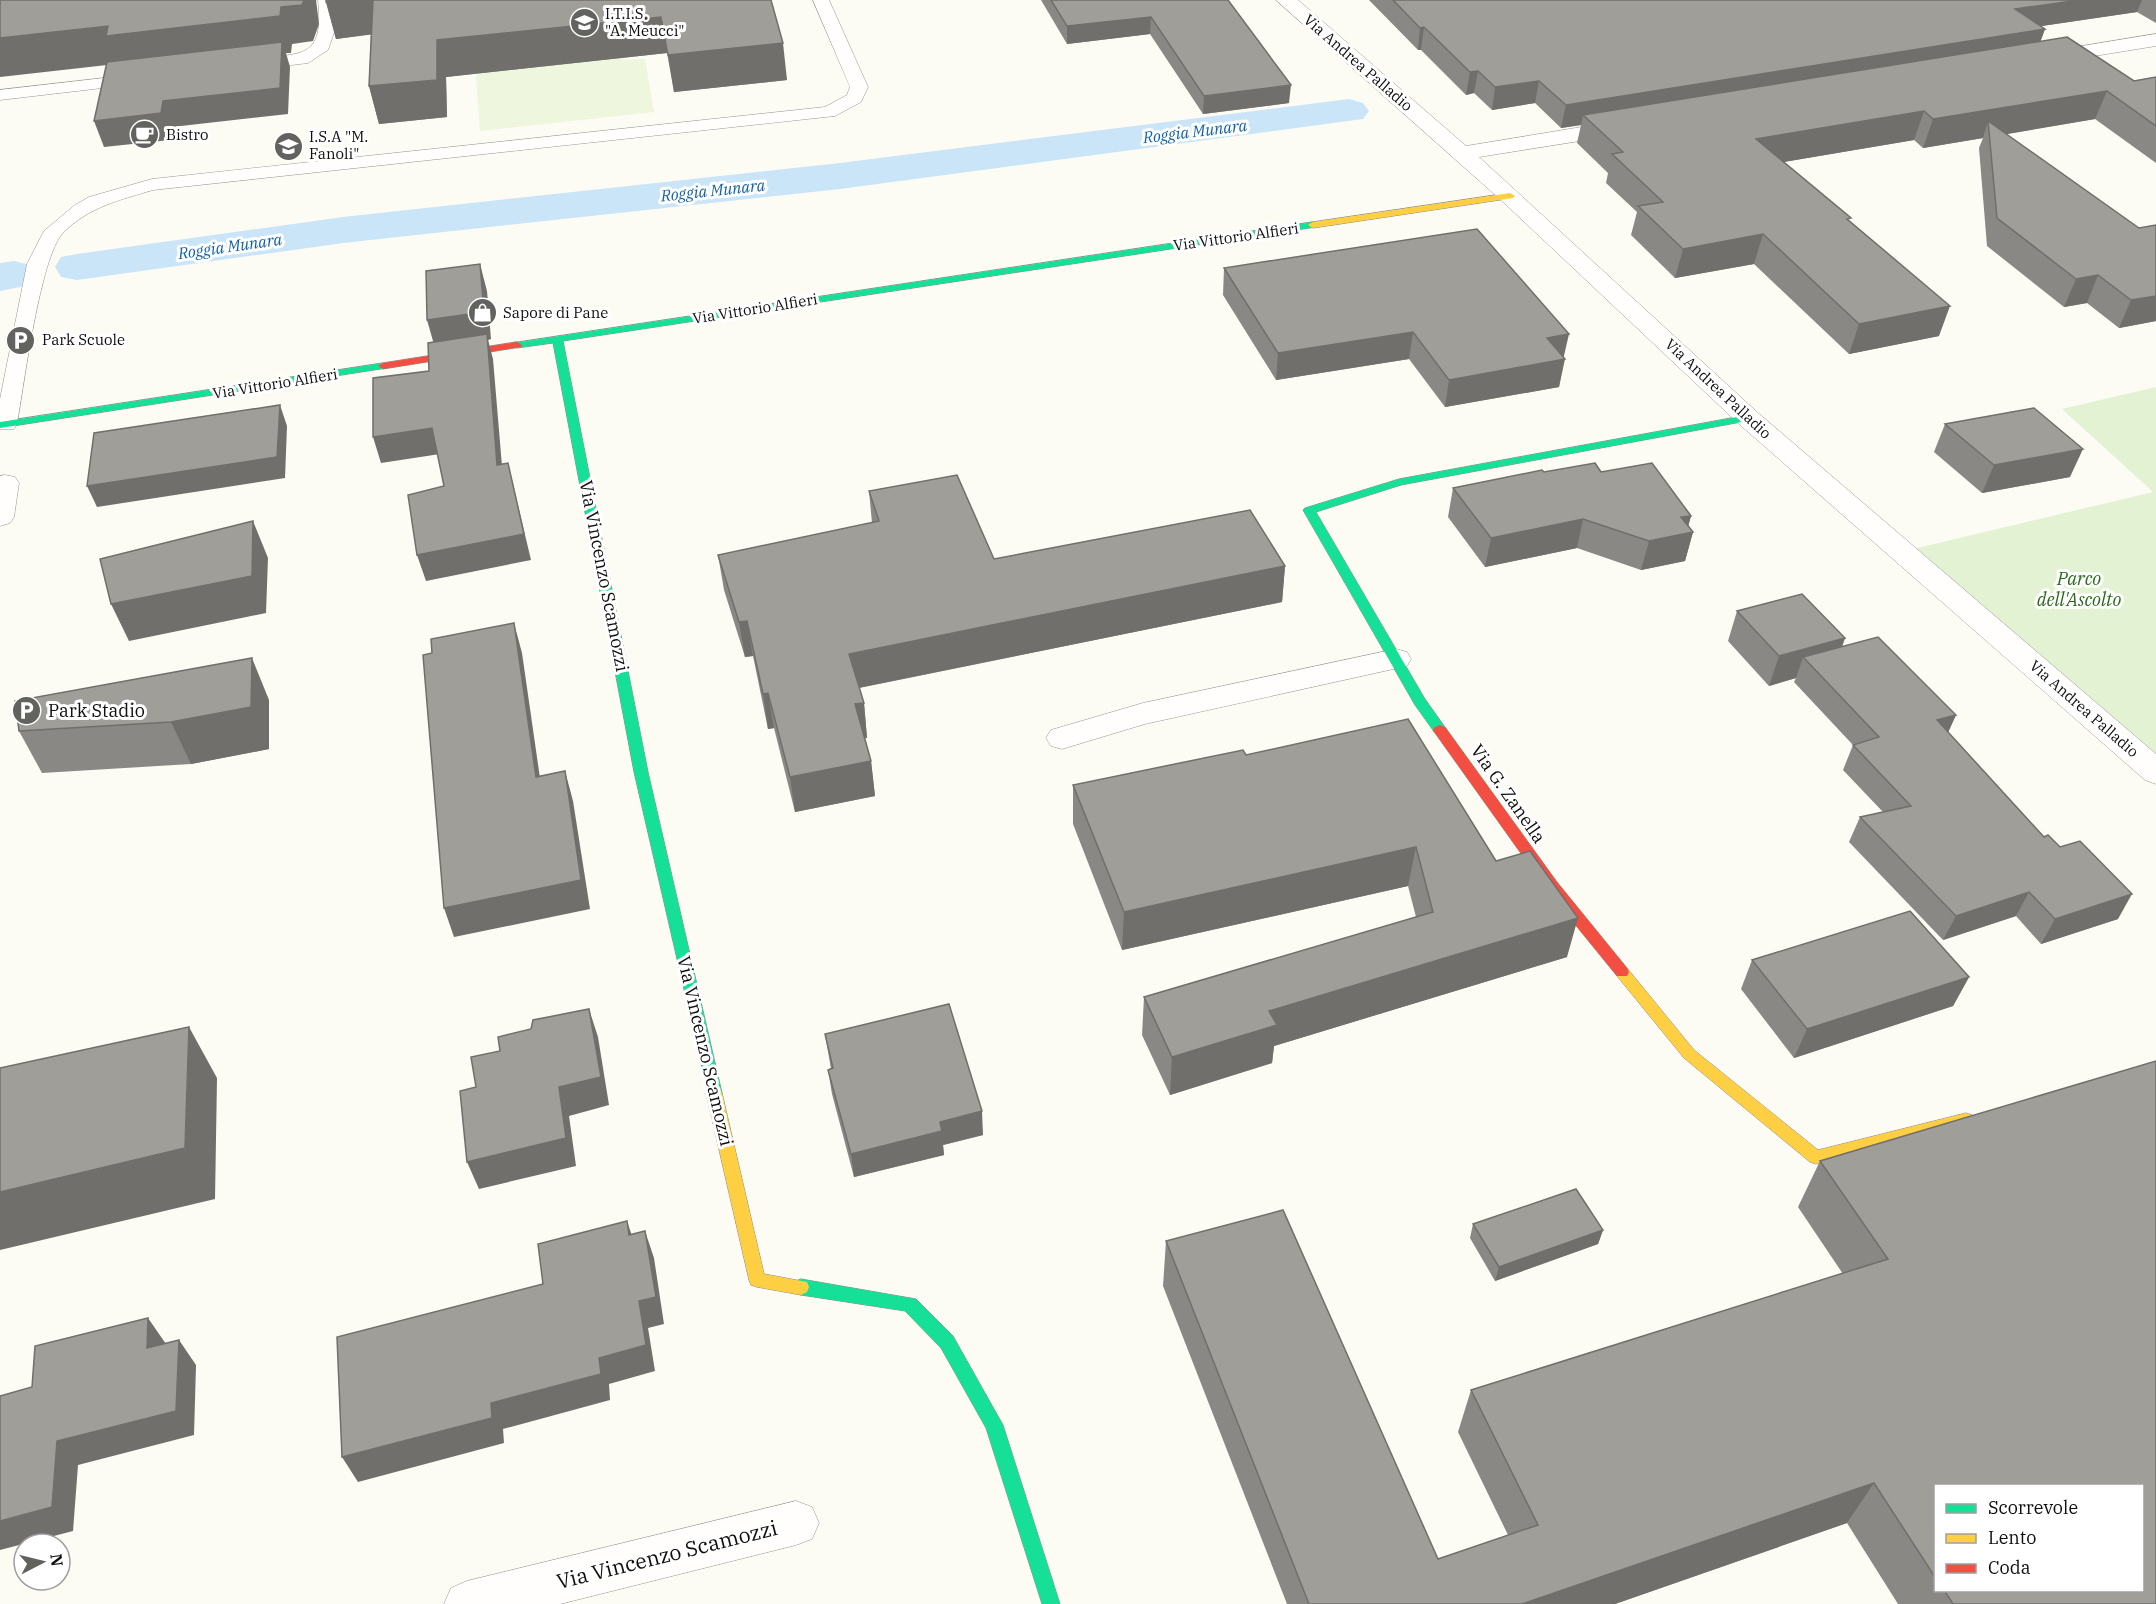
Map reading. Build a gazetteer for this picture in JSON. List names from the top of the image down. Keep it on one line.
{"streets":{"street":["Via Andrea Palladio","Via Vittorio Alfieri","Via Vincenzo Scamozzi","Via G. Zanella"]},"crossings":[["Via Andrea Palladio","Via Vittorio Alfieri"],["Via Andrea Palladio","Via G. Zanella"],["Via Vittorio Alfieri","Via Vincenzo Scamozzi"]],"water":["Roggia Munara"],"parks":["Parco dell'Ascolto"],"places":{"school or university":["I.T.I.S. \"A. Meucci\"","I.S.A \"M. Fanoli\""],"cafe":["Bistro"],"shop":["Sapore di Pane"],"parking":["Park Scuole","Park Stadio"]},"legend":["Scorrevole","Lento","Coda"],"north":"right"}
